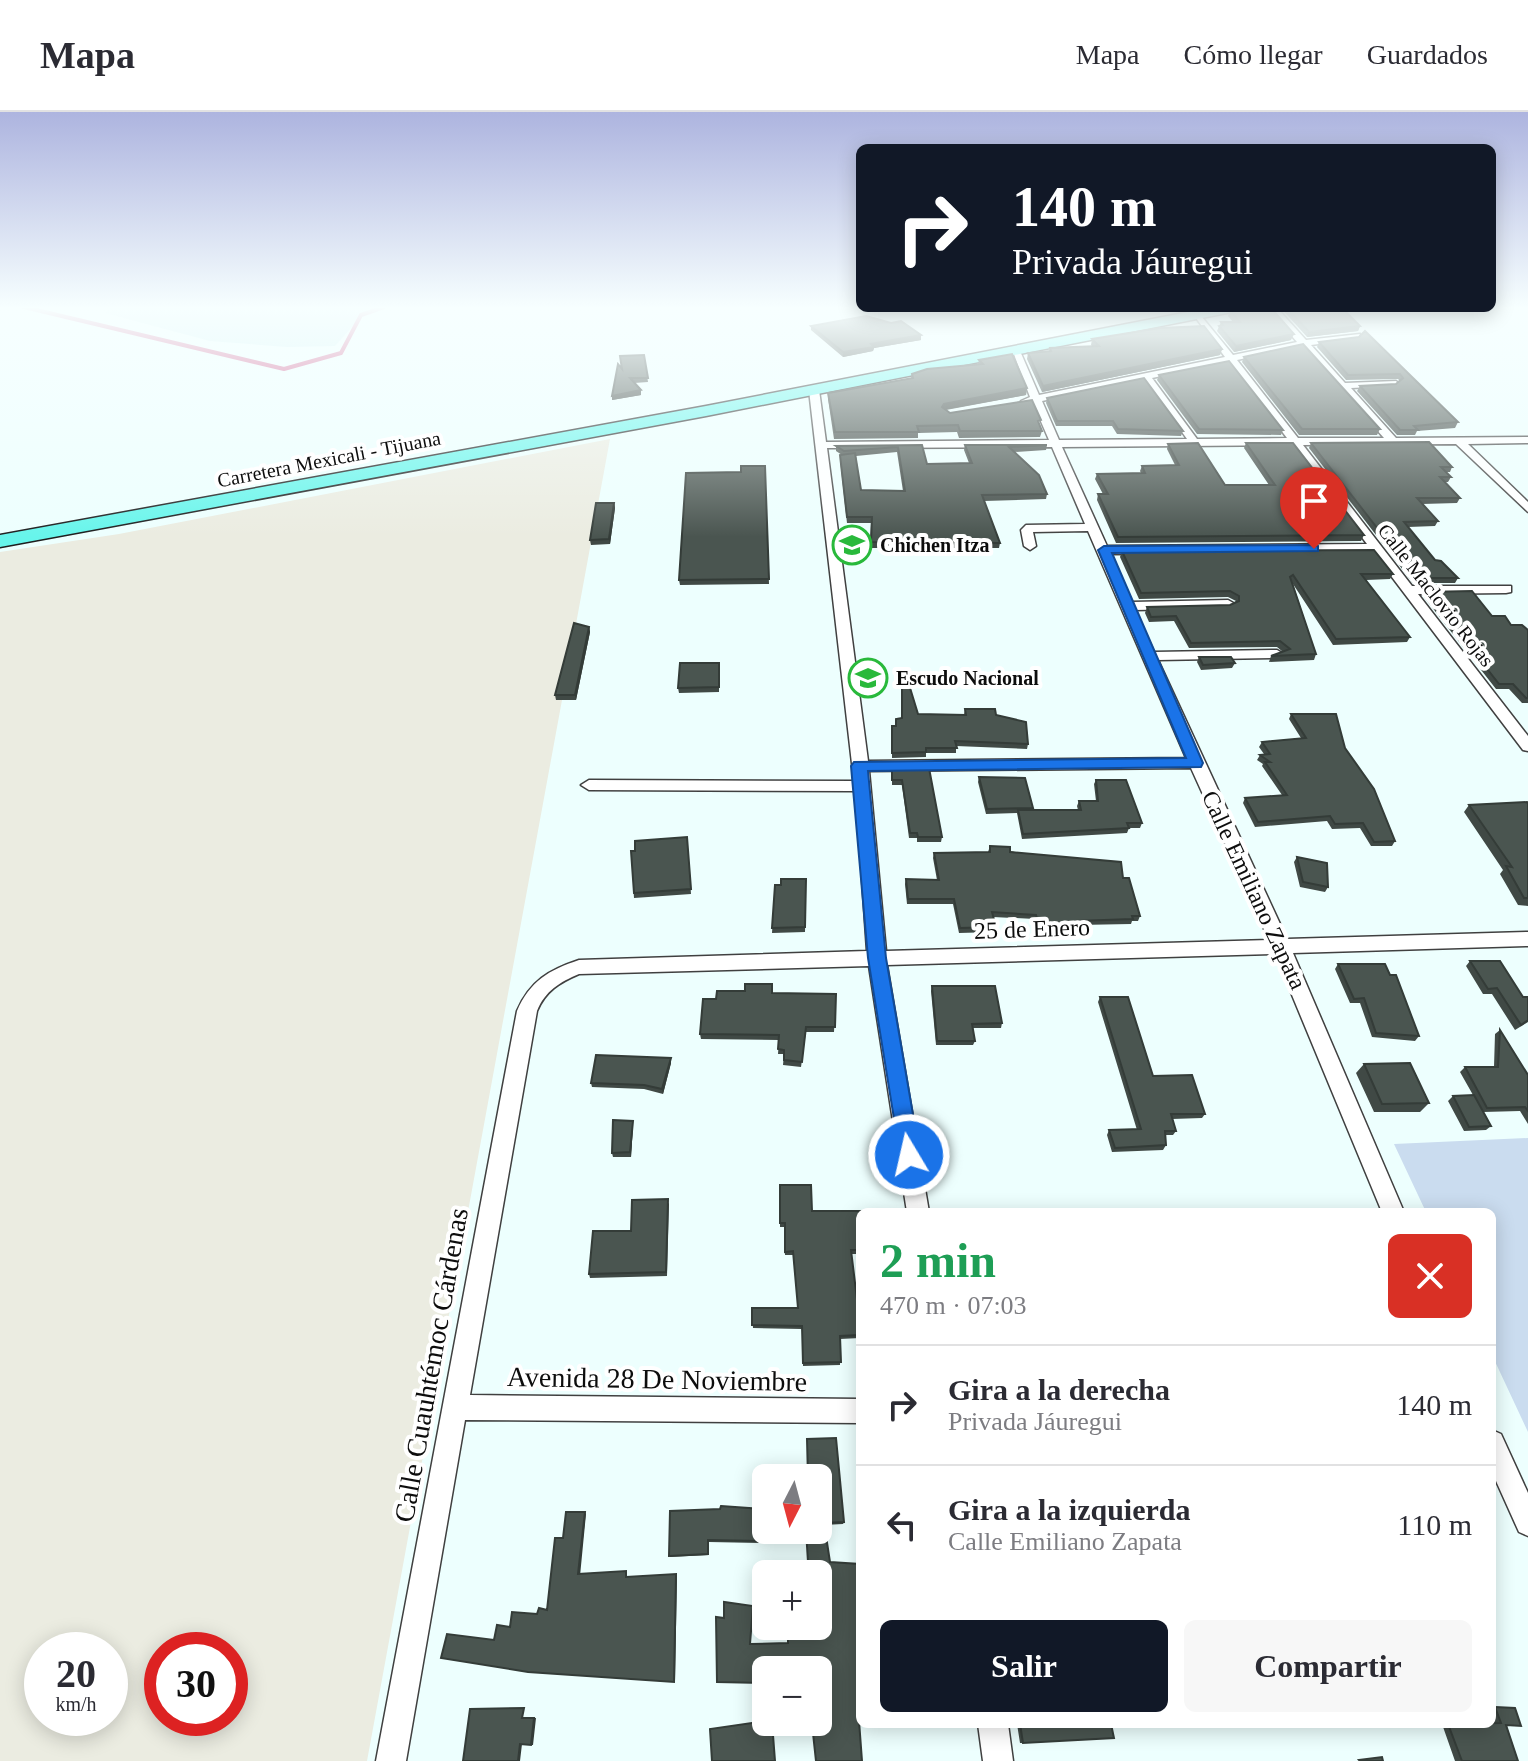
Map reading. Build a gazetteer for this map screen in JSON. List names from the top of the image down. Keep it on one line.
{"streets":{"main road":["Carretera Mexicali - Tijuana"],"street":["Calle Maclovio Rojas","Calle Emiliano Zapata","25 de Enero","Calle Cuauhtémoc Cárdenas","Avenida 28 De Noviembre"]},"crossings":[["Calle Emiliano Zapata","25 de Enero"],["25 de Enero","Calle Cuauhtémoc Cárdenas"],["Calle Cuauhtémoc Cárdenas","Avenida 28 De Noviembre"]],"places":{"school or university":["Chichen Itza","Escudo Nacional"]},"north":"bottom","page":{"header":"Mapa","nav":["Mapa","Cómo llegar","Guardados"],"turn":["140 m","Privada Jáuregui"],"heading":["2 min","470 m · 07:03"],"list":[{"name":"Gira a la derecha","note":"Privada Jáuregui","value":"140 m"},{"name":"Gira a la izquierda","note":"Calle Emiliano Zapata","value":"110 m"}],"map_buttons":["+","−"],"buttons":["Salir","Compartir"],"speed":"20 km/h","limit":"30"}}
